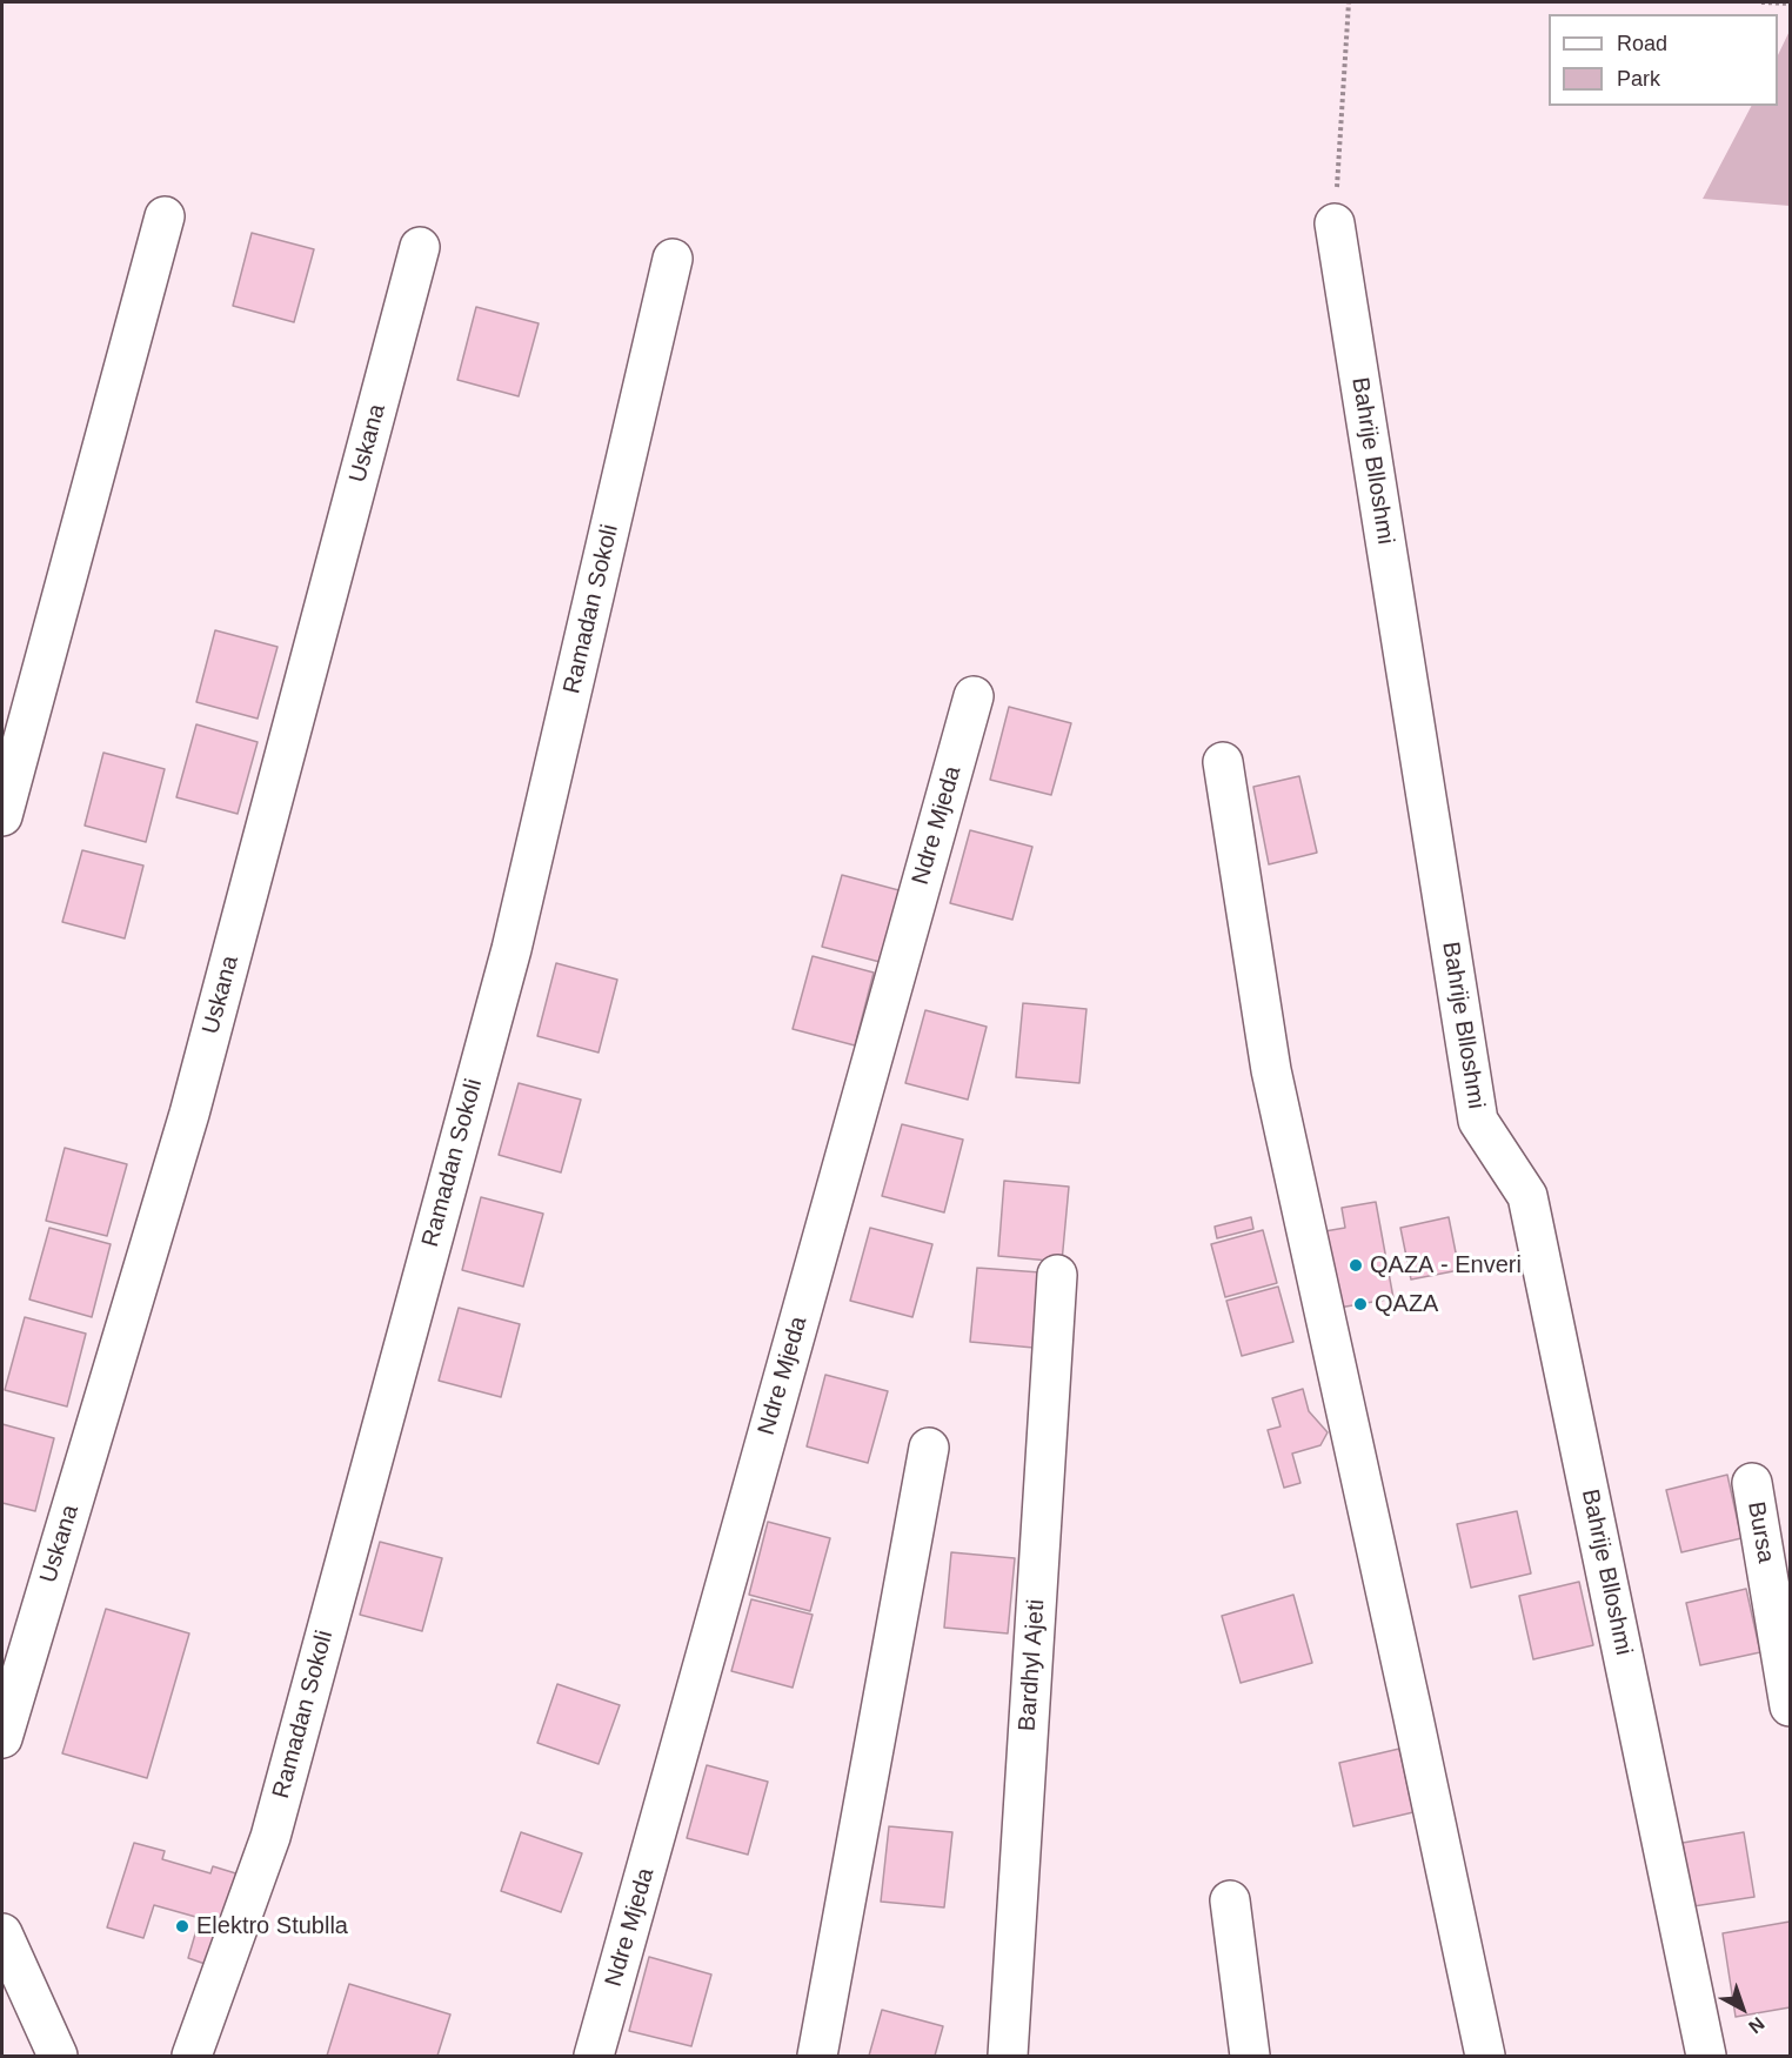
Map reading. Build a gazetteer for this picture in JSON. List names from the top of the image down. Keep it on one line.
{"streets":{"street":["Uskana","Bahrije Blloshmi","Ramadan Sokoli","Ndre Mjeda","Bursa","Bardhyl Ajeti"]},"places":["QAZA - Enveri","QAZA","Elektro Stublla"],"legend":["Road","Park"],"north":"bottom right"}
